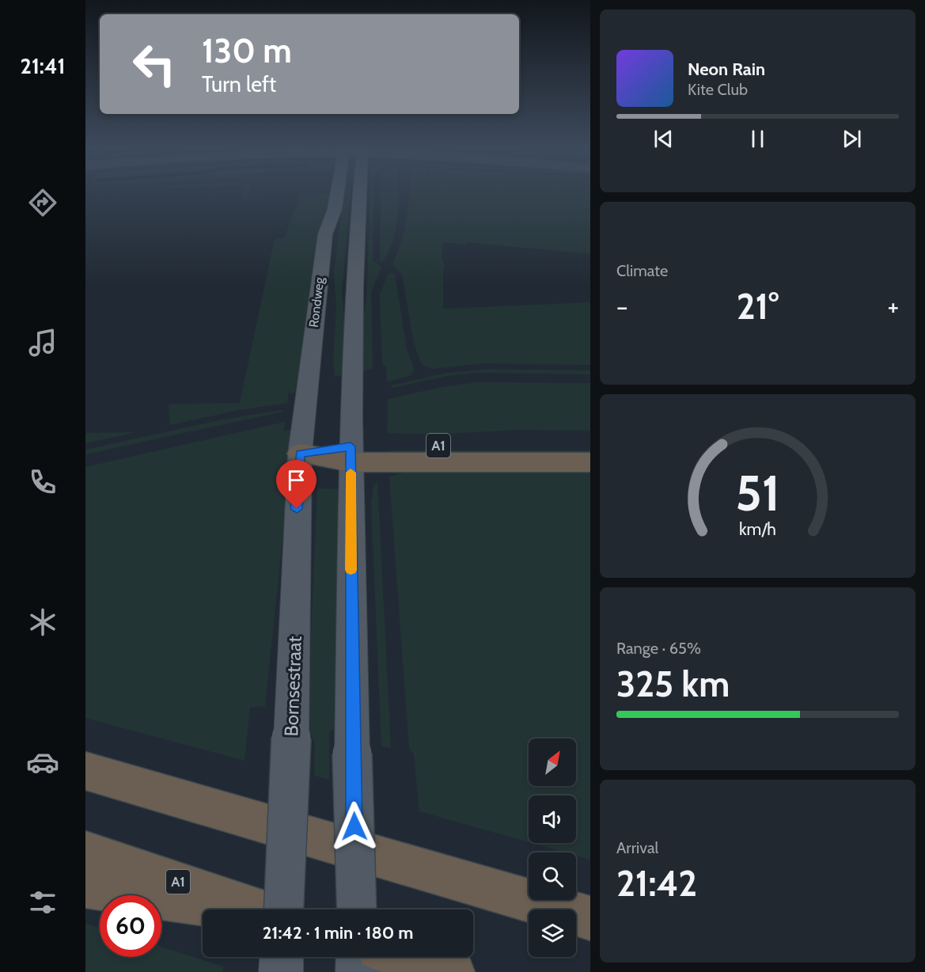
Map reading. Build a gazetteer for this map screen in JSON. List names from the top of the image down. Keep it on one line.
{"streets":{"highway":["A1"],"main road":["Rondweg","Bornsestraat"]},"crossings":[["Rondweg","Bornsestraat"]],"north":"top right","page":{"tabs":"21:41","turn":["130 m","Turn left"],"song":["Neon Rain","Kite Club"],"tile":["Climate",["Range · 65%","325 km"],["Arrival","21:42"]],"heat":["−","21°","+"],"limit":"60","trip":"21:42 · 1 min · 180 m","gauge":["51","km/h"]}}
